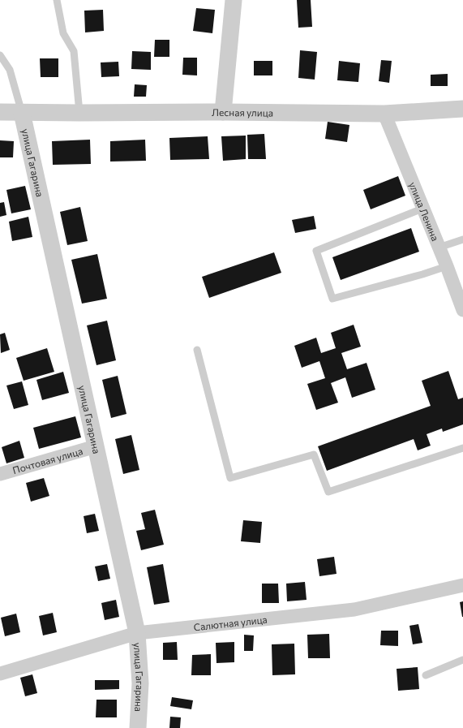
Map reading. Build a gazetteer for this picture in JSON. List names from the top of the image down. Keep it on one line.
{"streets":{"street":["Лесная улица","улица Гагарина","улица Ленина","Почтовая улица","Салютная улица"]},"crossings":[["Лесная улица","улица Гагарина"],["Лесная улица","улица Ленина"],["улица Гагарина","Почтовая улица"],["улица Гагарина","Салютная улица"]]}
